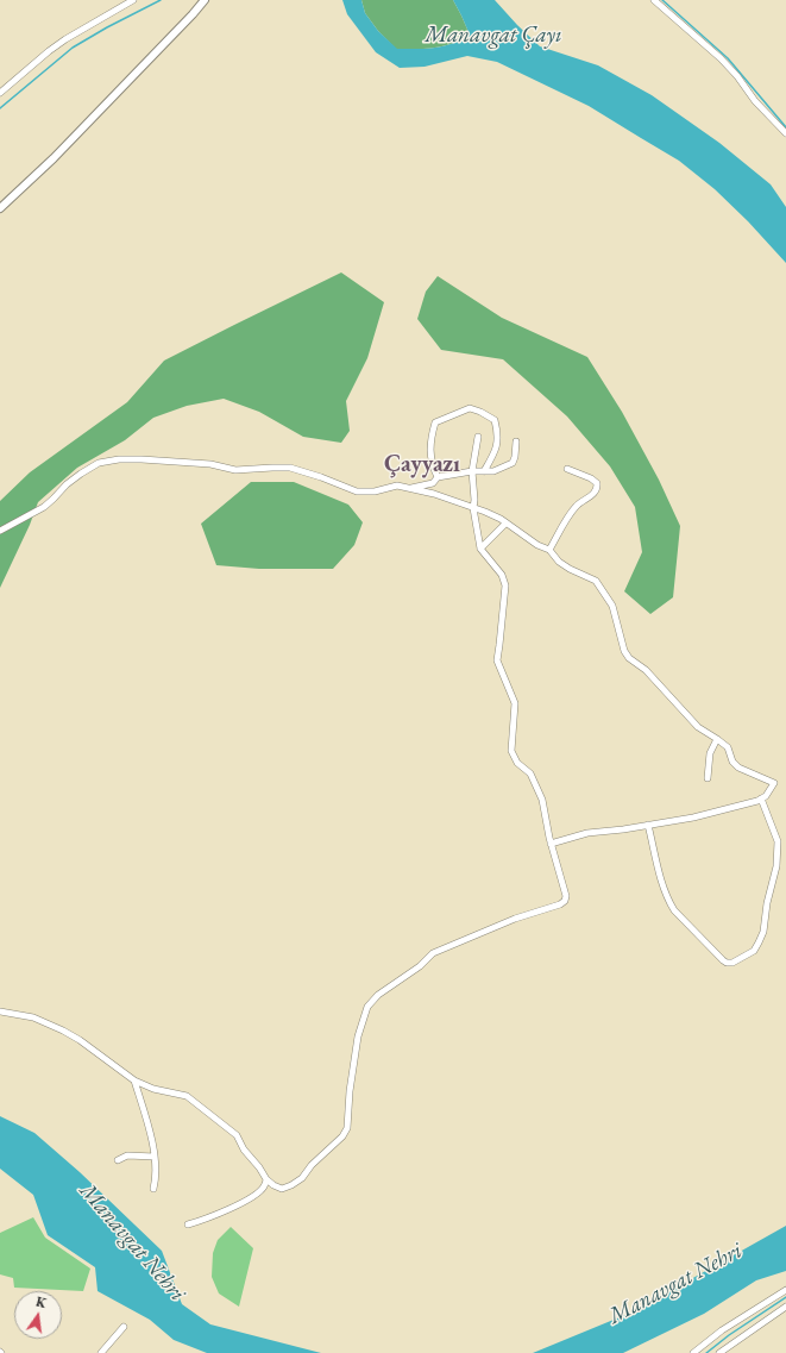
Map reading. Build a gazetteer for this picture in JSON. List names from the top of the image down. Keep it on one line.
{"districts":["Çayyazı"],"water":["Manavgat Çayı","Manavgat Nehri"],"north":"top"}
